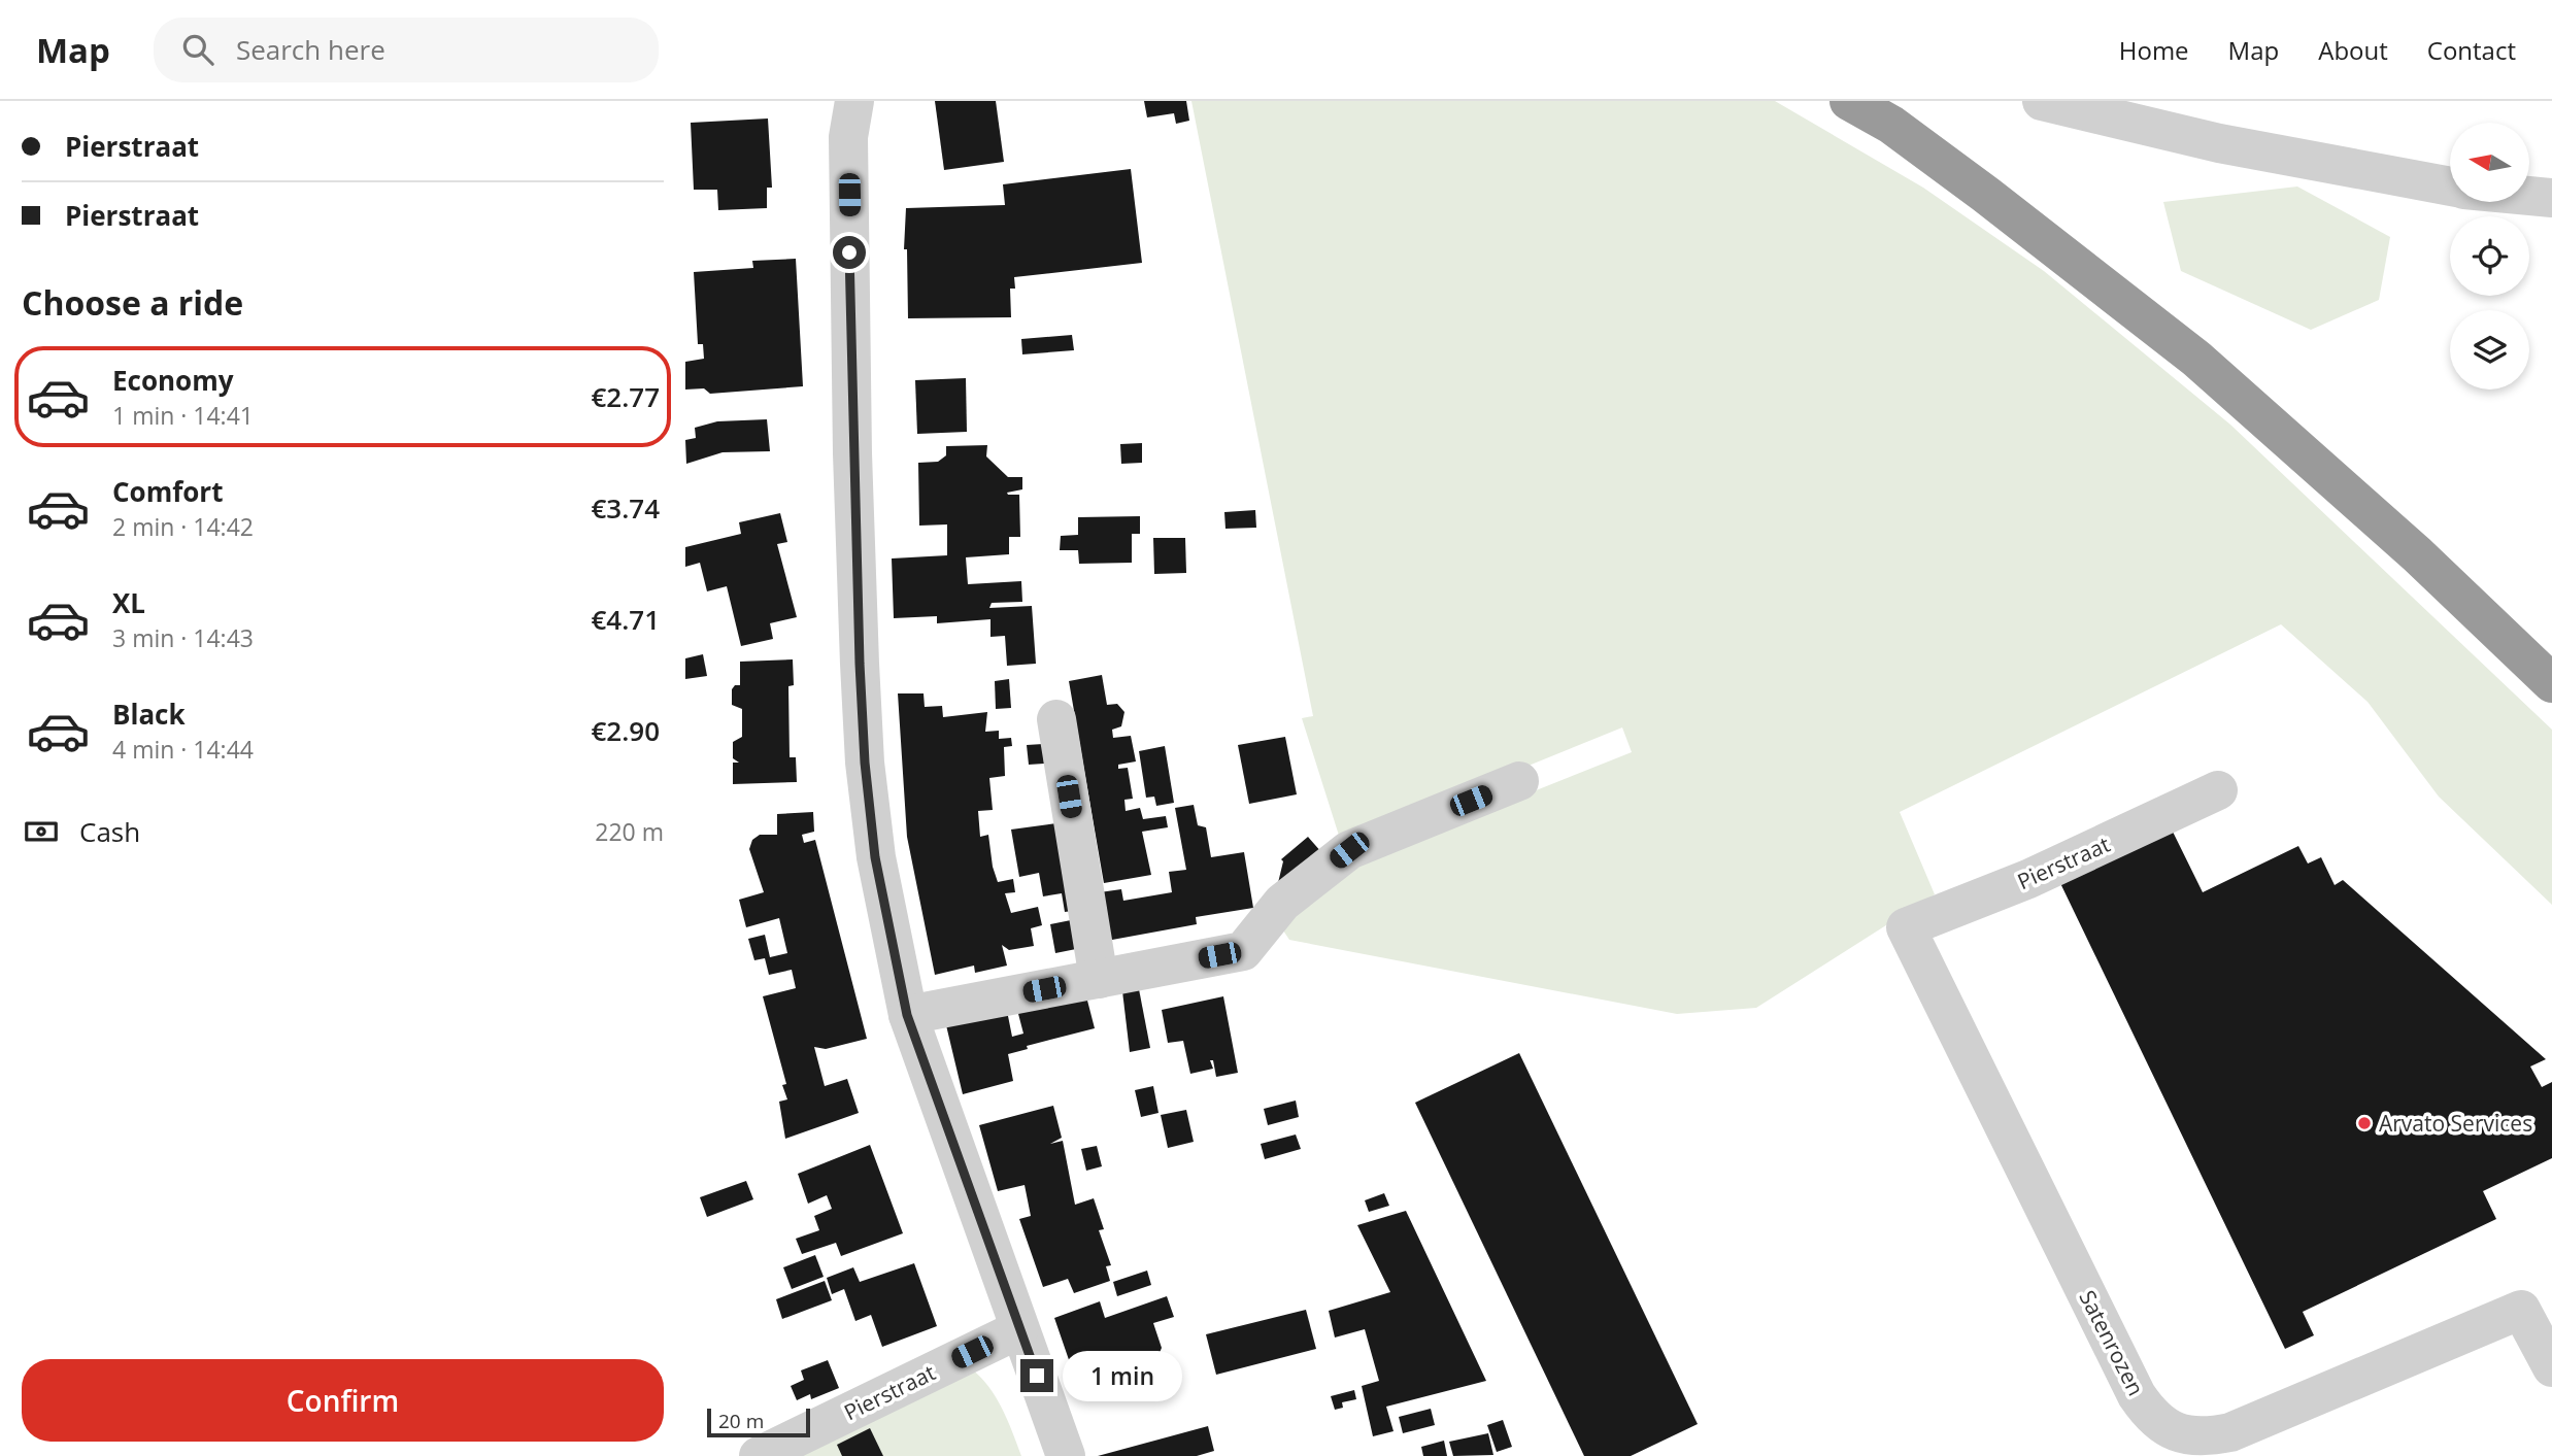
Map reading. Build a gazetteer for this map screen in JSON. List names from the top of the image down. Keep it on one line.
{"streets":{"street":["Pierstraat","Satenrozen"]},"crossings":[["Pierstraat","Satenrozen"]],"places":["Arvato Services"],"scale_bar":"20 m","north":"left","page":{"header":"Map","search":"Search here","nav":["Home","Map","About","Contact"],"banner":["Pierstraat","Pierstraat"],"heading":"Choose a ride","list":[{"name":"Economy","note":"1 min · 14:41","value":"€2.77"},{"name":"Comfort","note":"2 min · 14:42","value":"€3.74"},{"name":"XL","note":"3 min · 14:43","value":"€4.71"},{"name":"Black","note":"4 min · 14:44","value":"€2.90"}],"pay":["Cash","220 m"],"buttons":"Confirm","bubble":"1 min","scale":"20 m"}}
